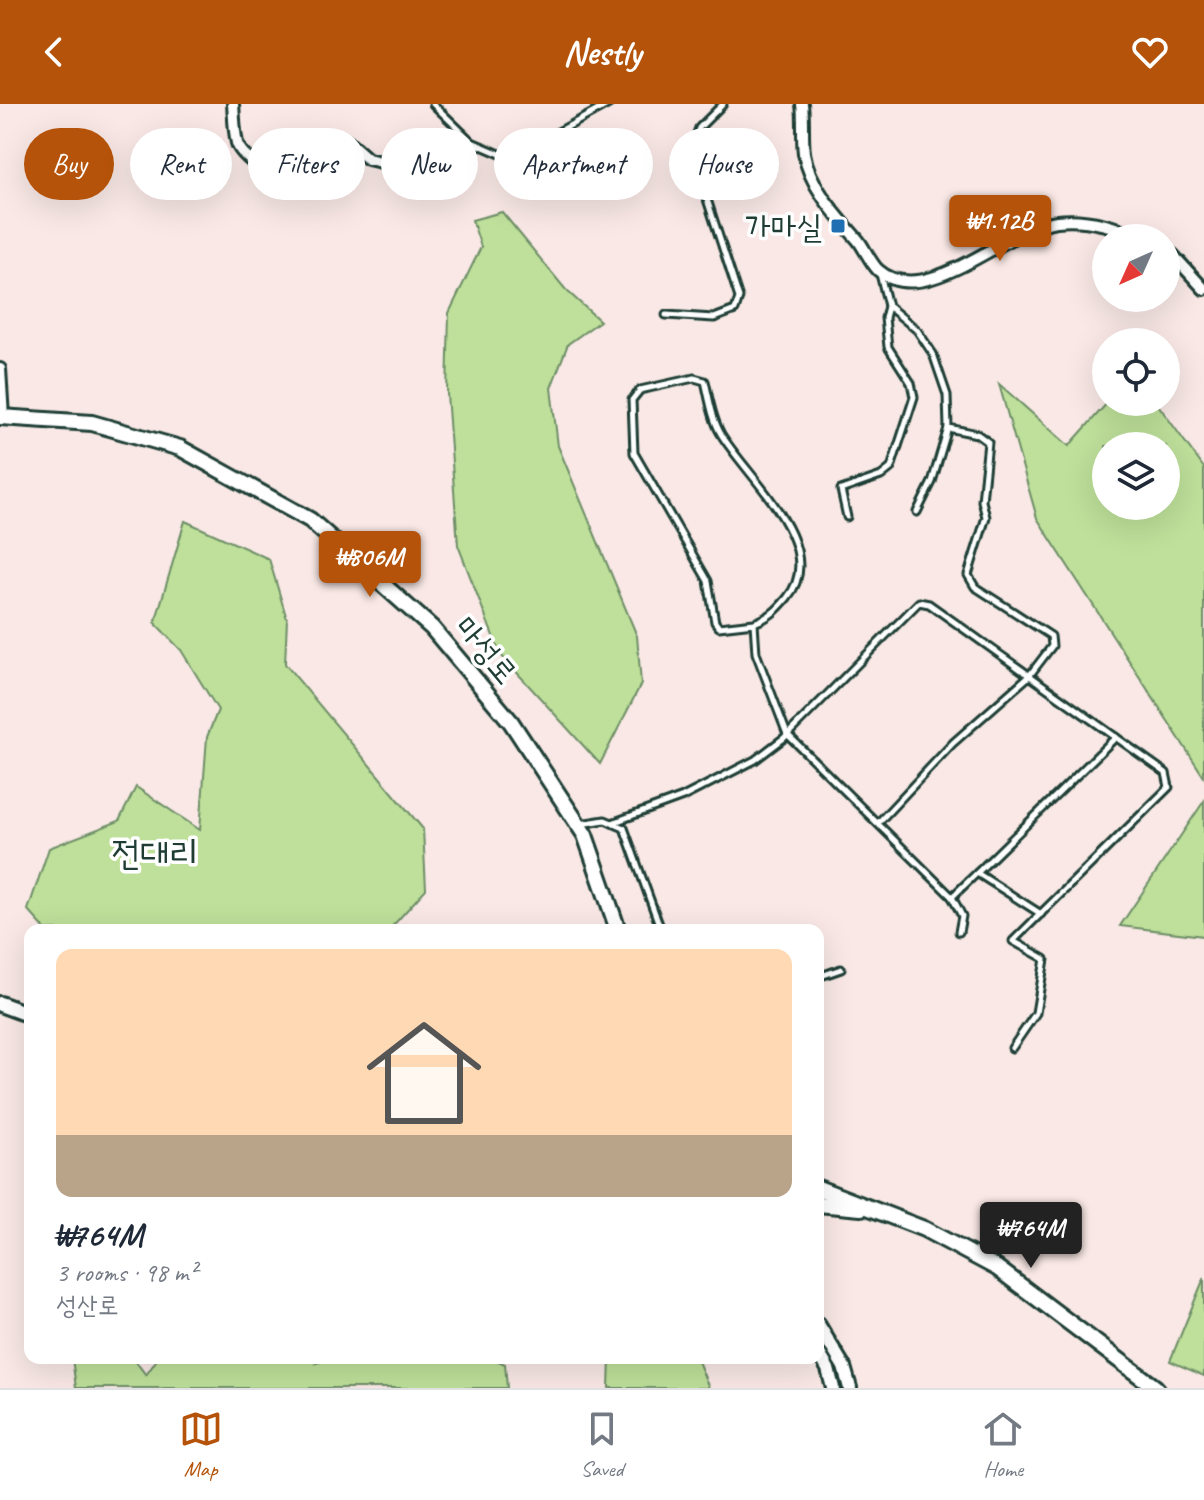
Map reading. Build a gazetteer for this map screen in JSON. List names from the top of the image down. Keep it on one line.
{"streets":{"main road":["마성로"]},"districts":["전대리"],"places":{"transit":["가마실"]},"north":"bottom left","page":{"header":"Nestly","chip":["Buy","Rent","Filters","New","Apartment","House"],"price":["₩1.12B","₩806M","₩764M"],"list":[{"name":"₩764M","note":"3 rooms · 98 m² · 성산로"}],"tabs":["Map","Saved","Home"]}}
